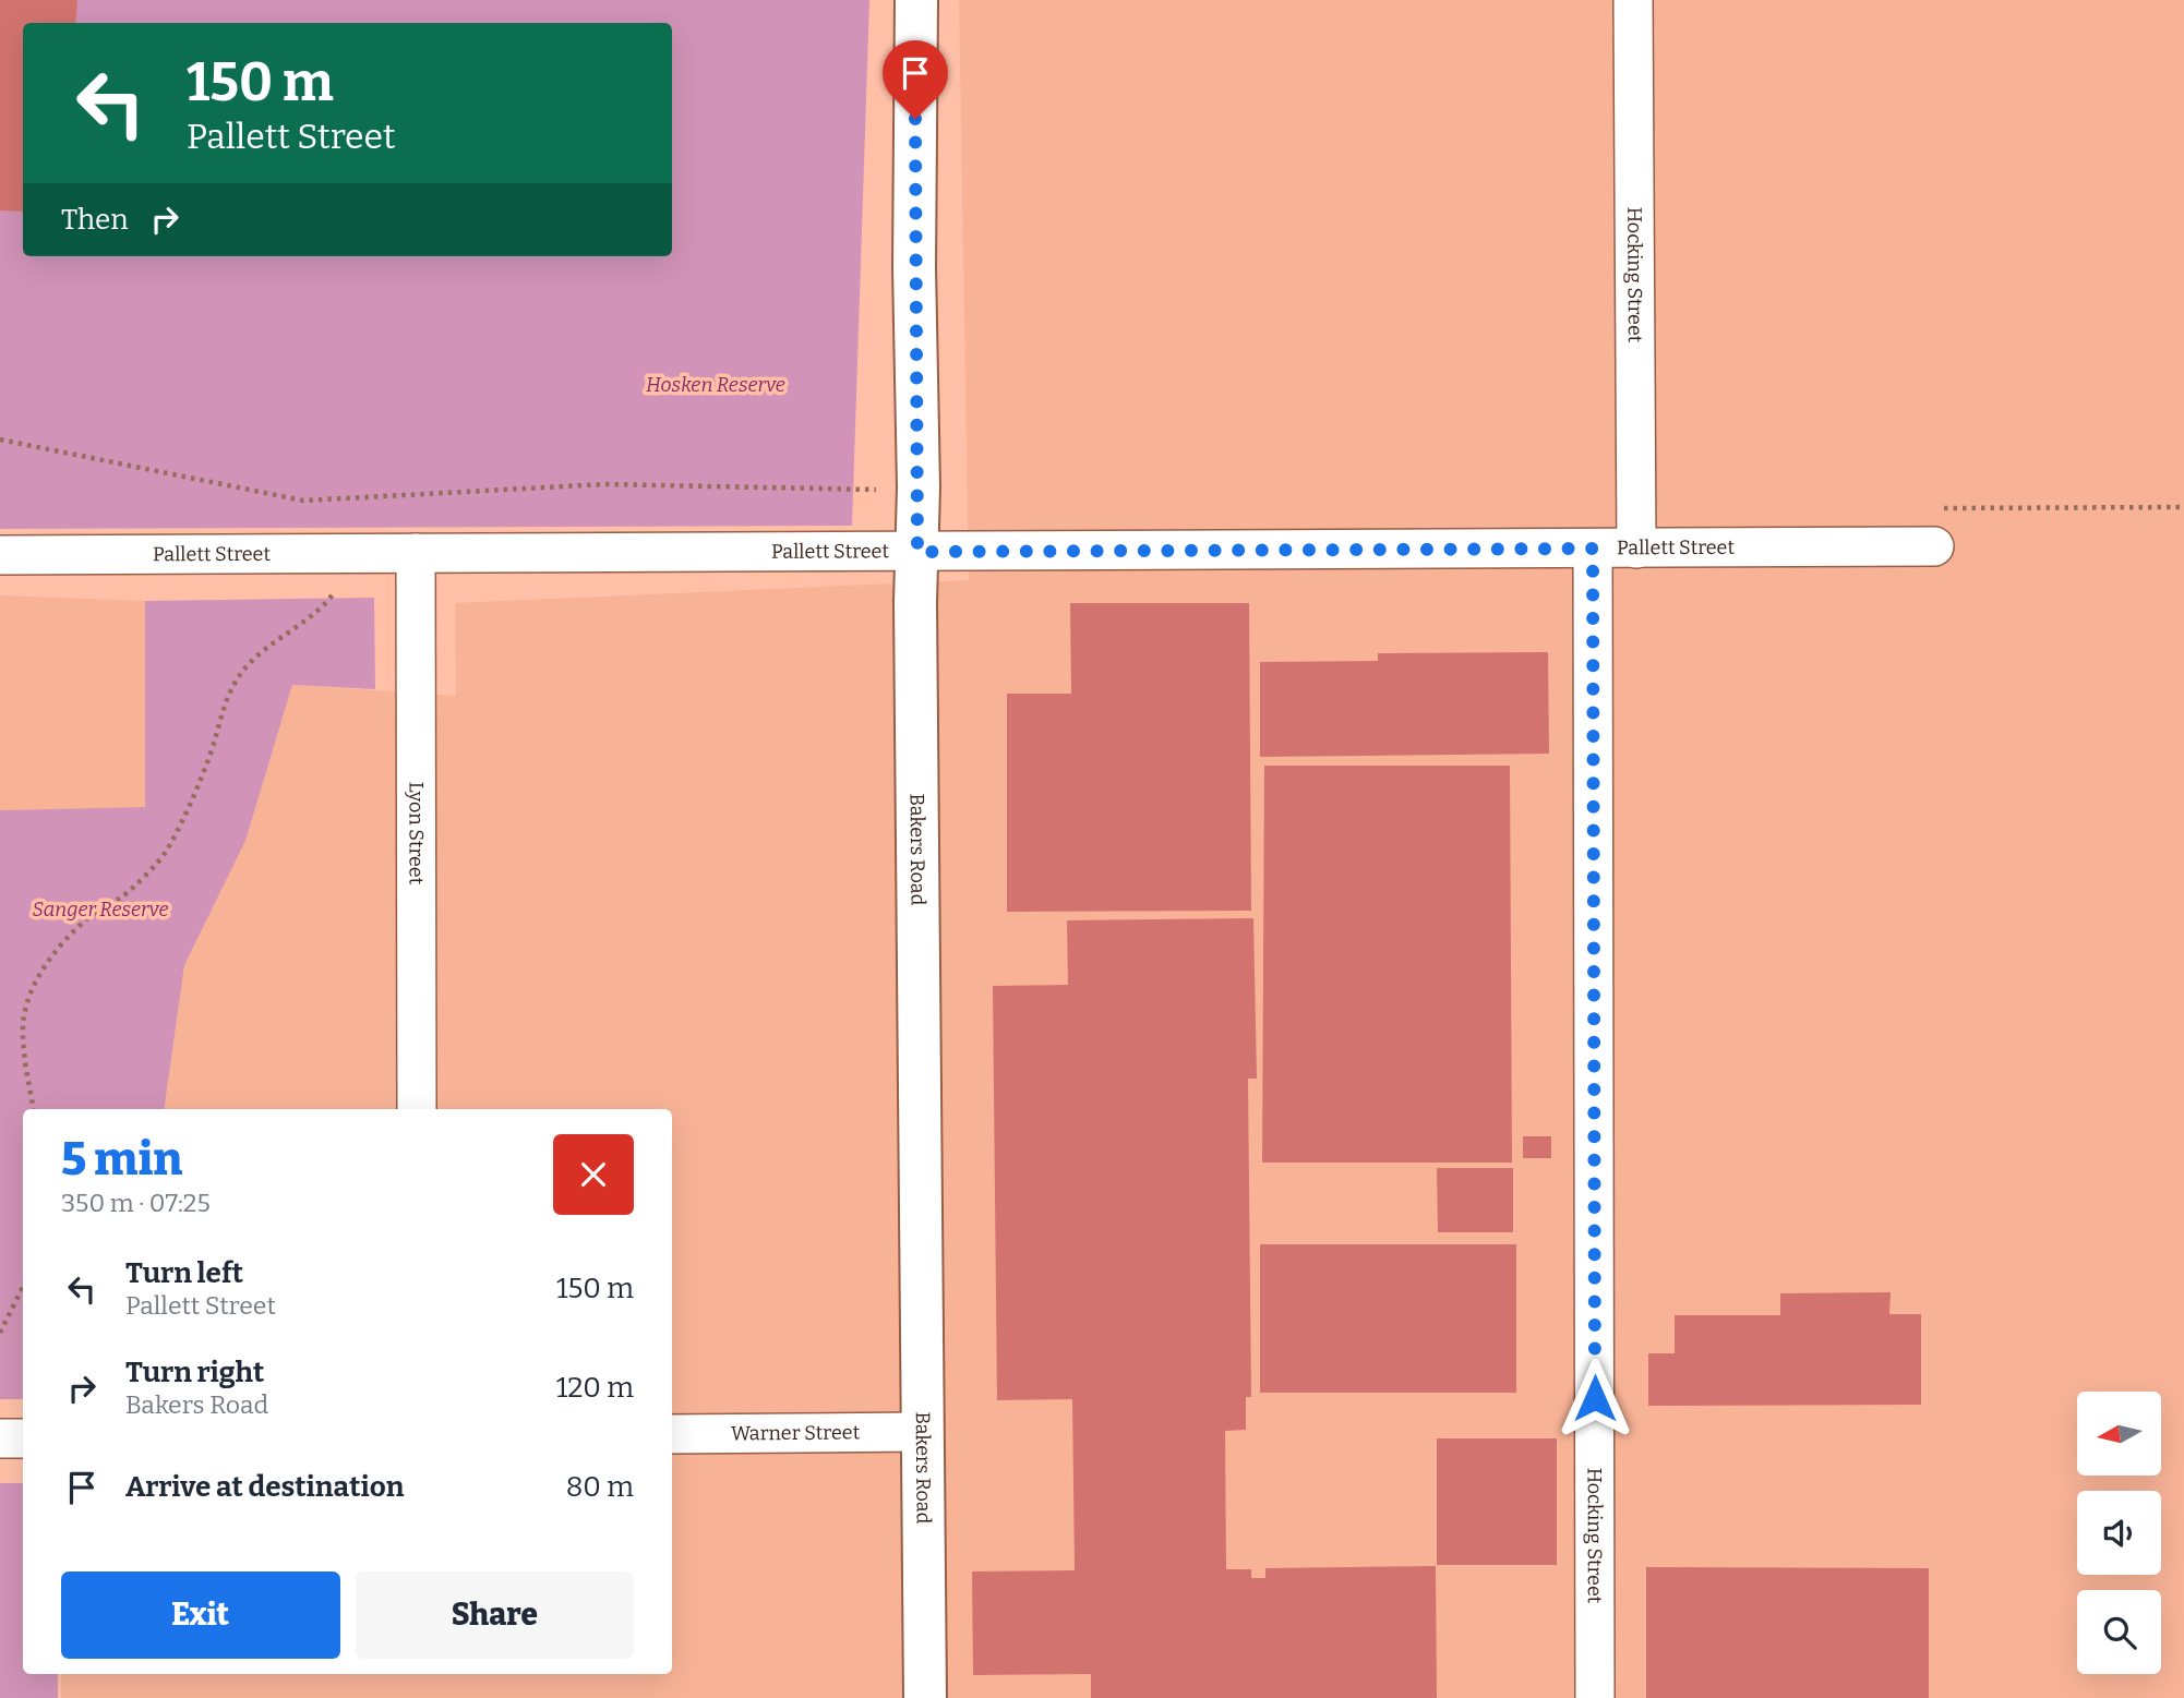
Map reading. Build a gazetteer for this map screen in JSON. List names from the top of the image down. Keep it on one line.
{"streets":{"street":["Hocking Street","Pallett Street","Lyon Street","Bakers Road","Warner Street"]},"crossings":[["Hocking Street","Pallett Street"],["Pallett Street","Lyon Street"],["Pallett Street","Bakers Road"],["Bakers Road","Warner Street"]],"parks":["Hosken Reserve","Sanger Reserve"],"north":"left","page":{"turn":["150 m","Pallett Street"],"then":"Then","heading":["5 min","350 m · 07:25"],"list":[{"name":"Turn left","note":"Pallett Street","value":"150 m"},{"name":"Turn right","note":"Bakers Road","value":"120 m"},{"name":"Arrive at destination","value":"80 m"}],"buttons":["Exit","Share"]}}
